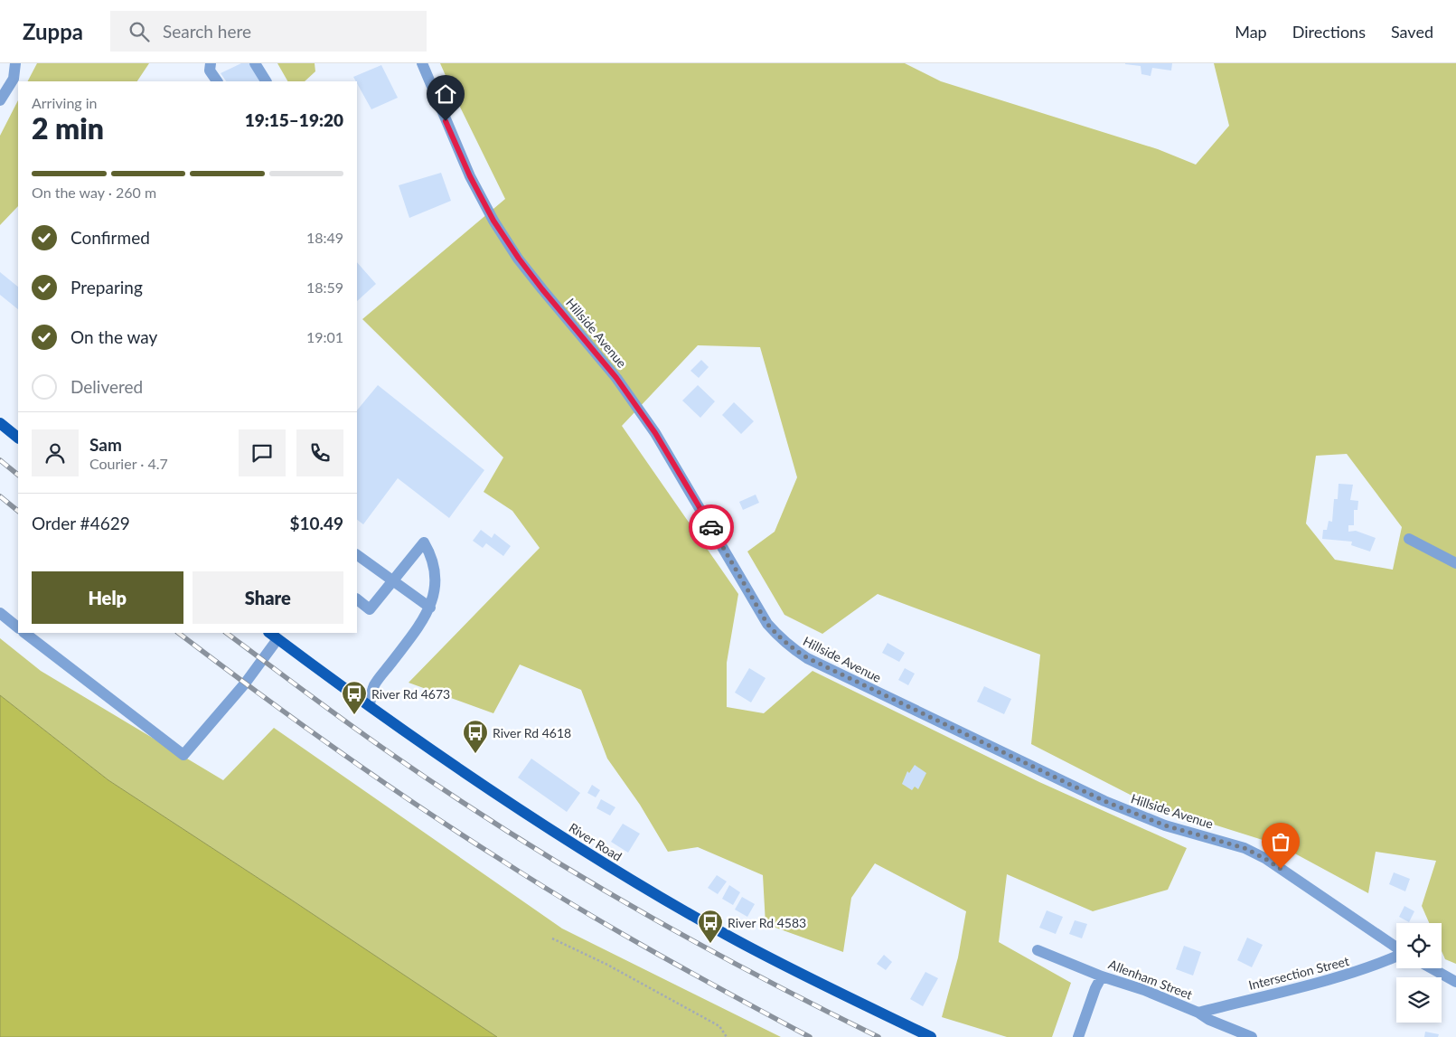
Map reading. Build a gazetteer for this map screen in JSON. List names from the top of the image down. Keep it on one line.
{"streets":{"main road":["River Road"],"street":["Hillside Avenue","Intersection Street","Allenham Street"]},"crossings":[["Intersection Street","Allenham Street"]],"places":{"bus stop":["River Rd 4673","River Rd 4618","River Rd 4583"]},"page":{"header":"Zuppa","search":"Search here","nav":["Map","Directions","Saved"],"heading":["2 min","Arriving in","19:15–19:20"],"panel":["Sam","Courier · 4.7","Order #4629","$10.49"],"bar":"On the way · 260 m","list":[["Confirmed","18:49"],["Preparing","18:59"],["On the way","19:01"],"Delivered"],"buttons":["Help","Share"]}}
